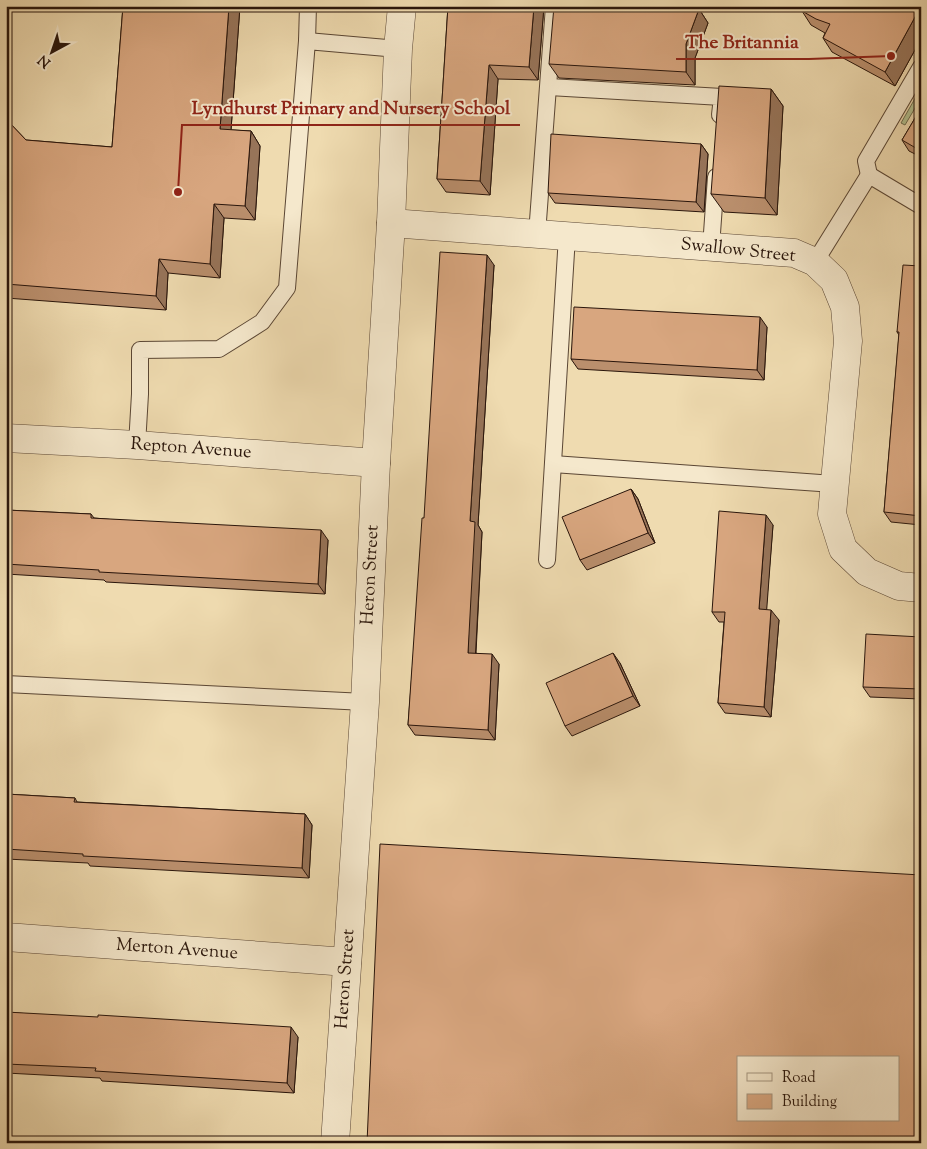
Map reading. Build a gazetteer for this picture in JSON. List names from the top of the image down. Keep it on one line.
{"streets":{"street":["Swallow Street","Repton Avenue","Heron Street","Merton Avenue"]},"crossings":[["Swallow Street","Heron Street"],["Repton Avenue","Heron Street"],["Heron Street","Merton Avenue"]],"places":["The Britannia","Lyndhurst Primary and Nursery School"],"legend":["Road","Building"],"north":"bottom left"}
